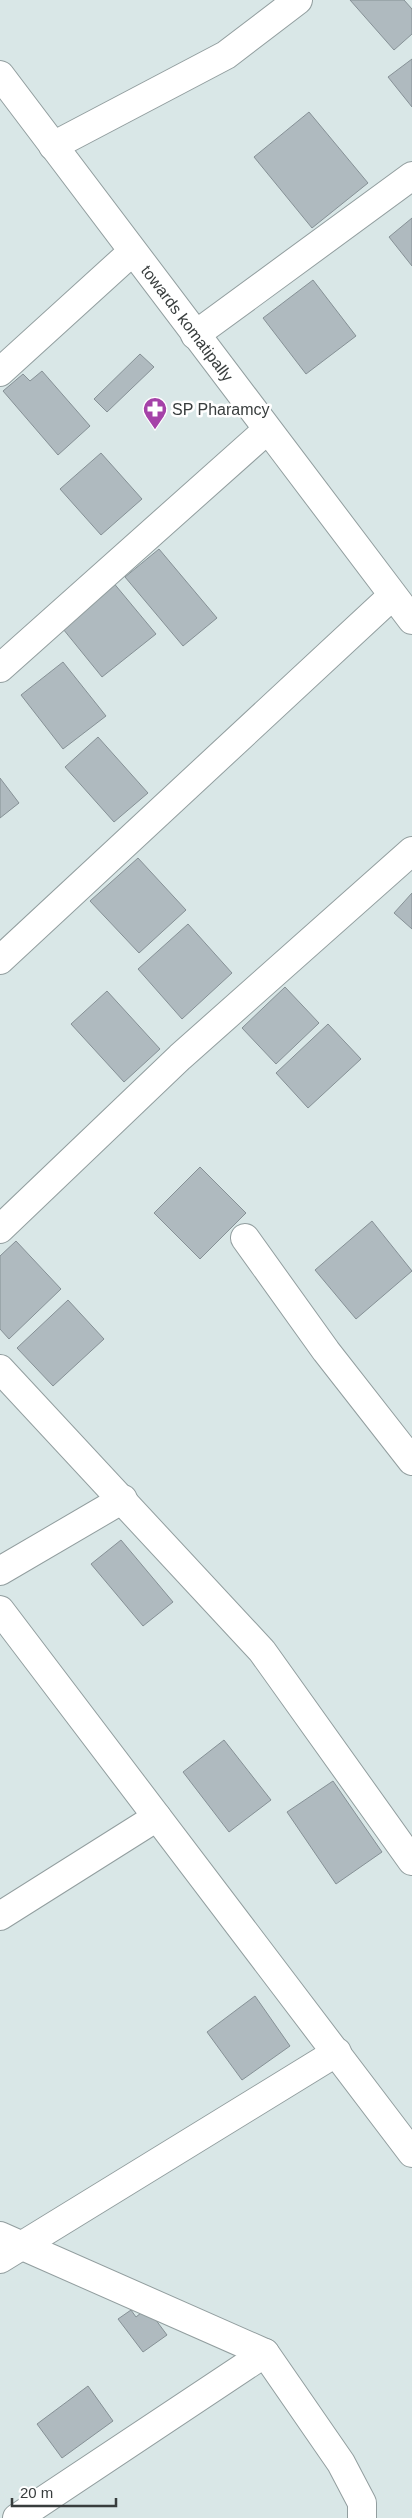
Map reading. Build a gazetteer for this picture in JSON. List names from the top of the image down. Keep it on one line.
{"streets":{"street":["towards komatipally"]},"places":{"pharmacy":["SP Pharamcy"]},"scale_bar":"20 m"}
